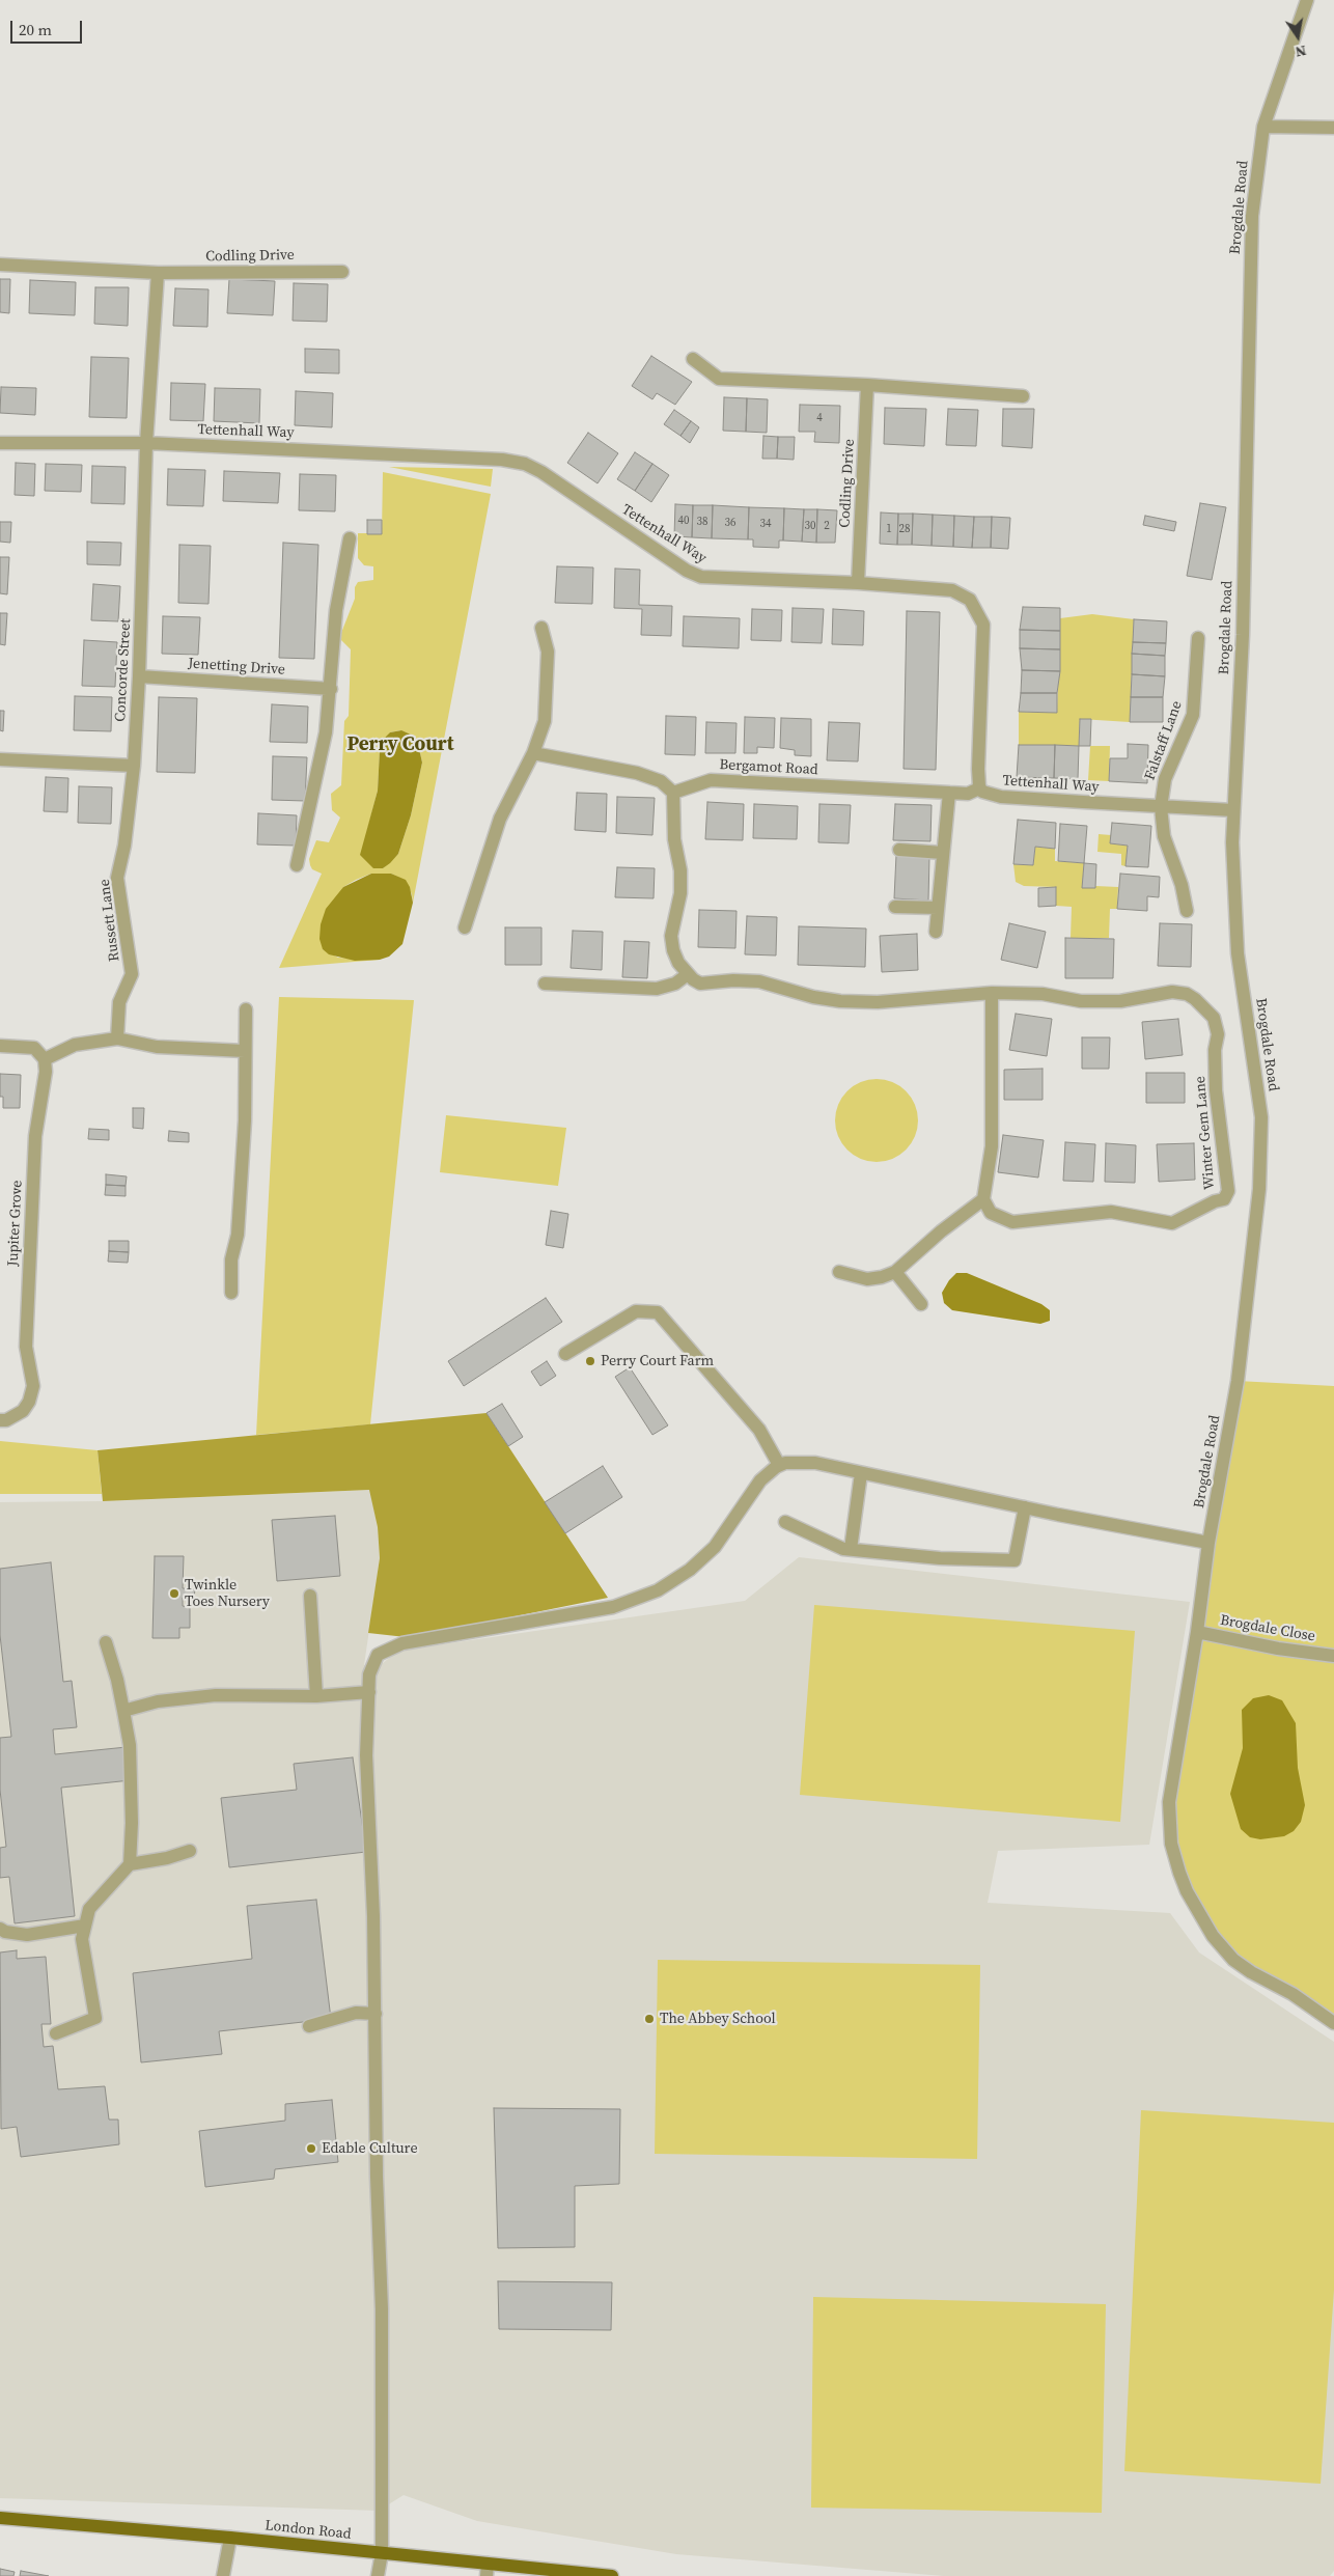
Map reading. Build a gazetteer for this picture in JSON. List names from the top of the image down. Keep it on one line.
{"streets":{"main road":["London Road"],"street":["Brogdale Road","Codling Drive","Tettenhall Way","Jenetting Drive","Concorde Street","Falstaff Lane","Bergamot Road","Russett Lane","Winter Gem Lane","Jupiter Grove","Brogdale Close"]},"crossings":[["Brogdale Road","Tettenhall Way"],["Brogdale Road","Brogdale Close"],["Codling Drive","Tettenhall Way"],["Tettenhall Way","Concorde Street"],["Tettenhall Way","Falstaff Lane"],["Tettenhall Way","Bergamot Road"],["Jenetting Drive","Concorde Street"],["Concorde Street","Russett Lane"]],"districts":["Perry Court"],"places":["Perry Court Farm","Twinkle Toes Nursery","The Abbey School","Edable Culture"],"house_numbers":["4","40","38","36","34","30","2","1","28"],"scale_bar":"20 m","north":"bottom"}
